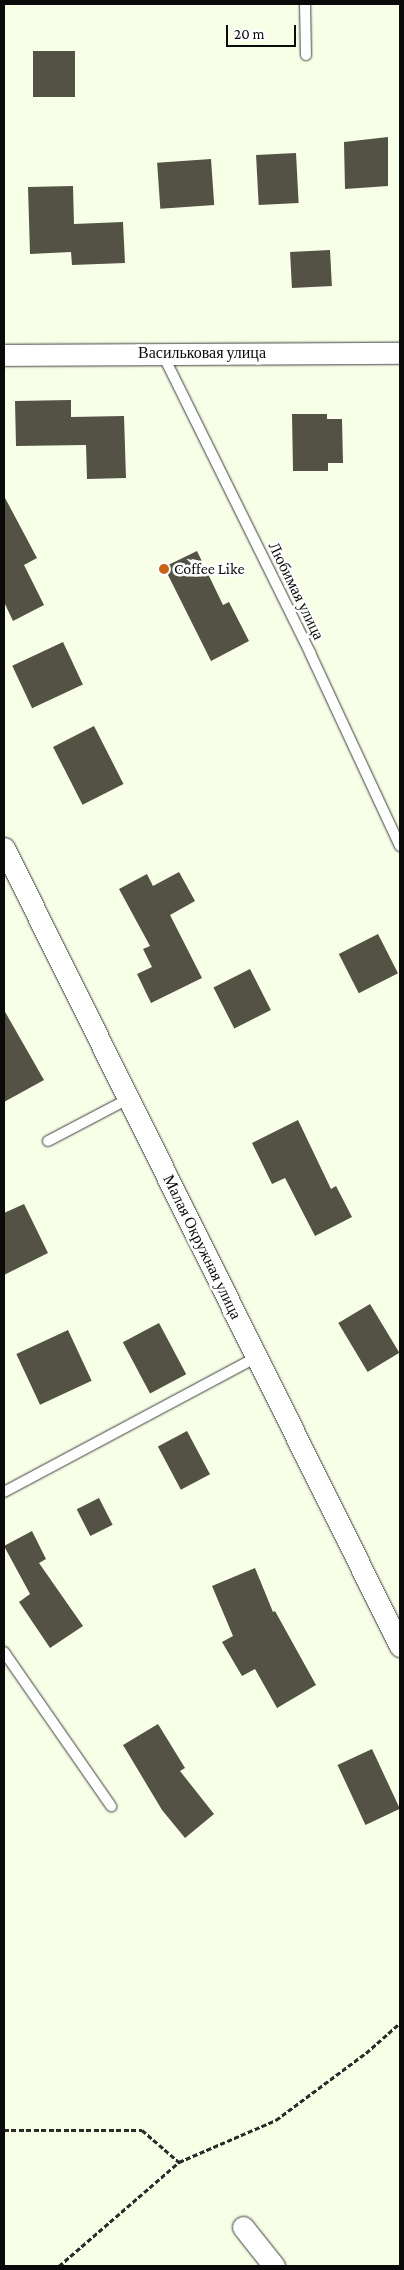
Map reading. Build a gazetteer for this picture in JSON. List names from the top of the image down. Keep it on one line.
{"streets":{"street":["Васильковая улица","Малая Окружная улица"],"lane":["Любимая улица"]},"crossings":[["Васильковая улица","Любимая улица"]],"places":["Coffee Like"],"scale_bar":"20 m"}
